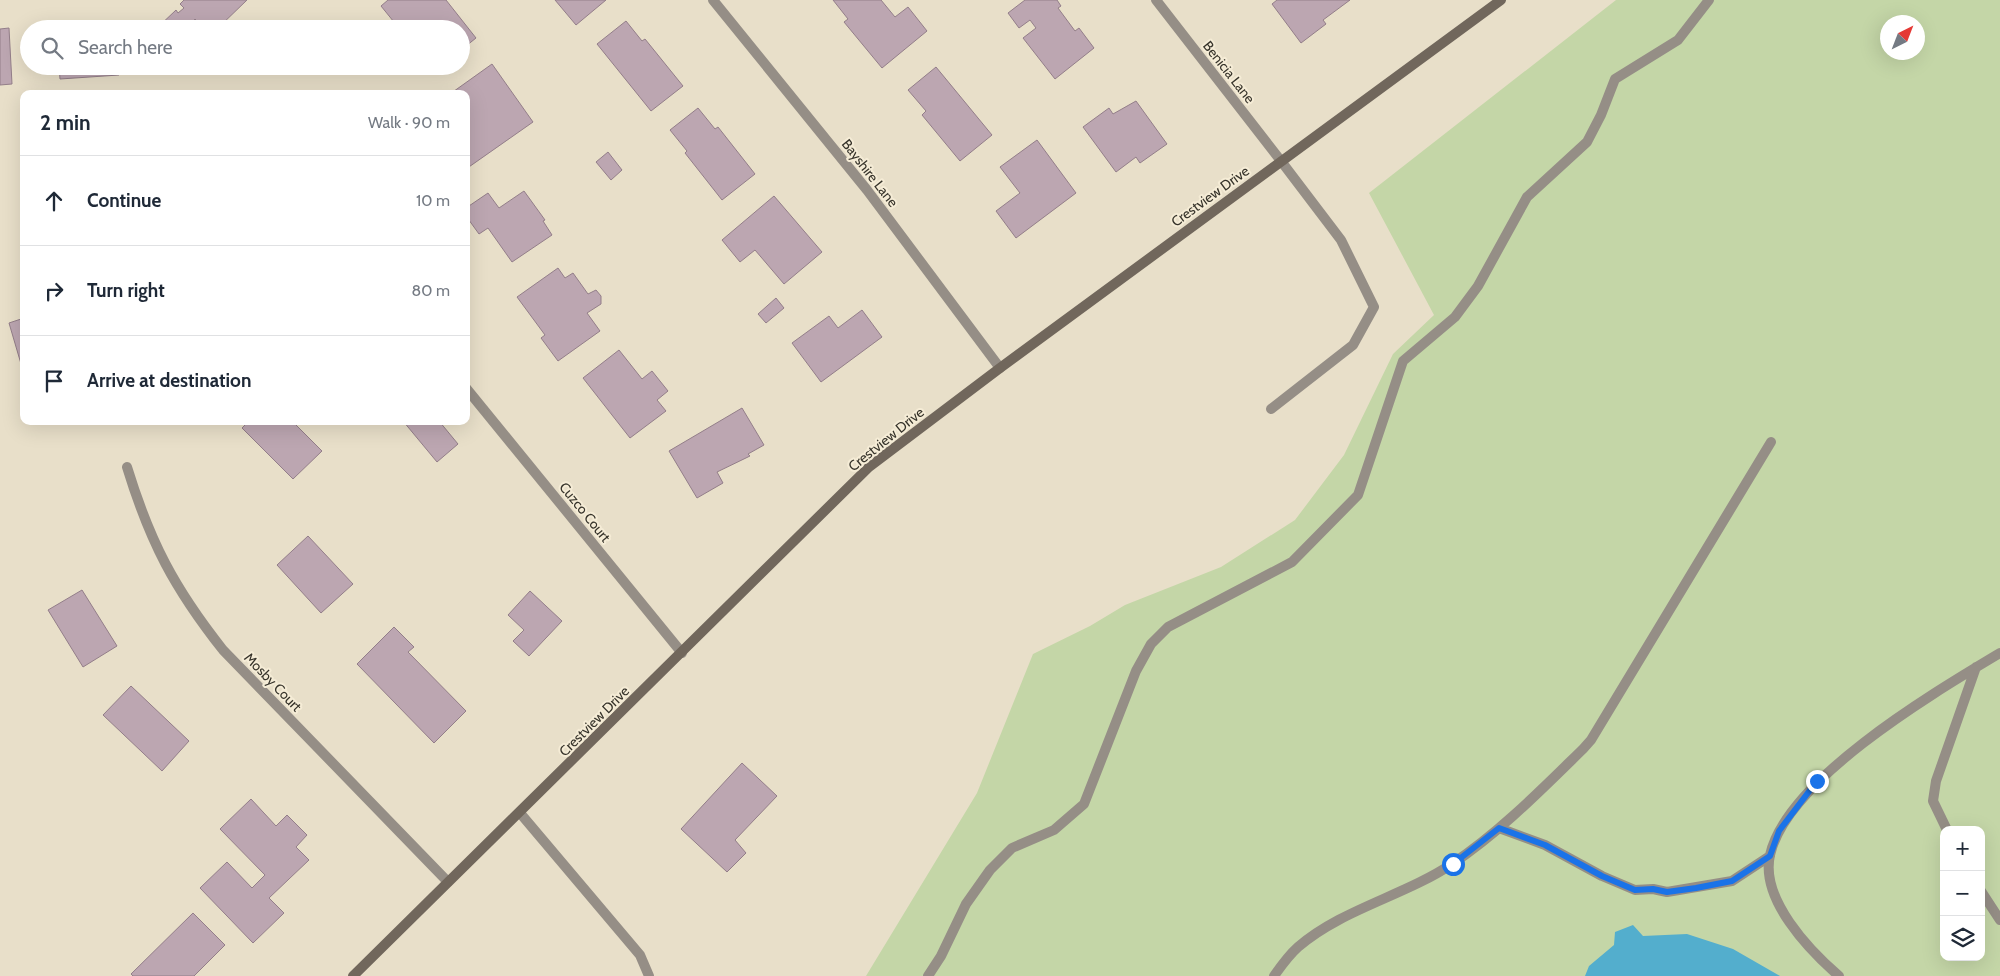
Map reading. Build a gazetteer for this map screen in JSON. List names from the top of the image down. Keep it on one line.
{"streets":{"main road":["Crestview Drive"],"street":["Benicia Lane","Bayshire Lane","Cuzco Court","Mosby Court"]},"crossings":[["Benicia Lane","Crestview Drive"],["Bayshire Lane","Crestview Drive"],["Crestview Drive","Cuzco Court"],["Crestview Drive","Mosby Court"]],"north":"top right","page":{"search":"Search here","heading":["2 min","Walk · 90 m"],"list":[["Continue","10 m"],["Turn right","80 m"],"Arrive at destination"],"map_buttons":["+","−"]}}
